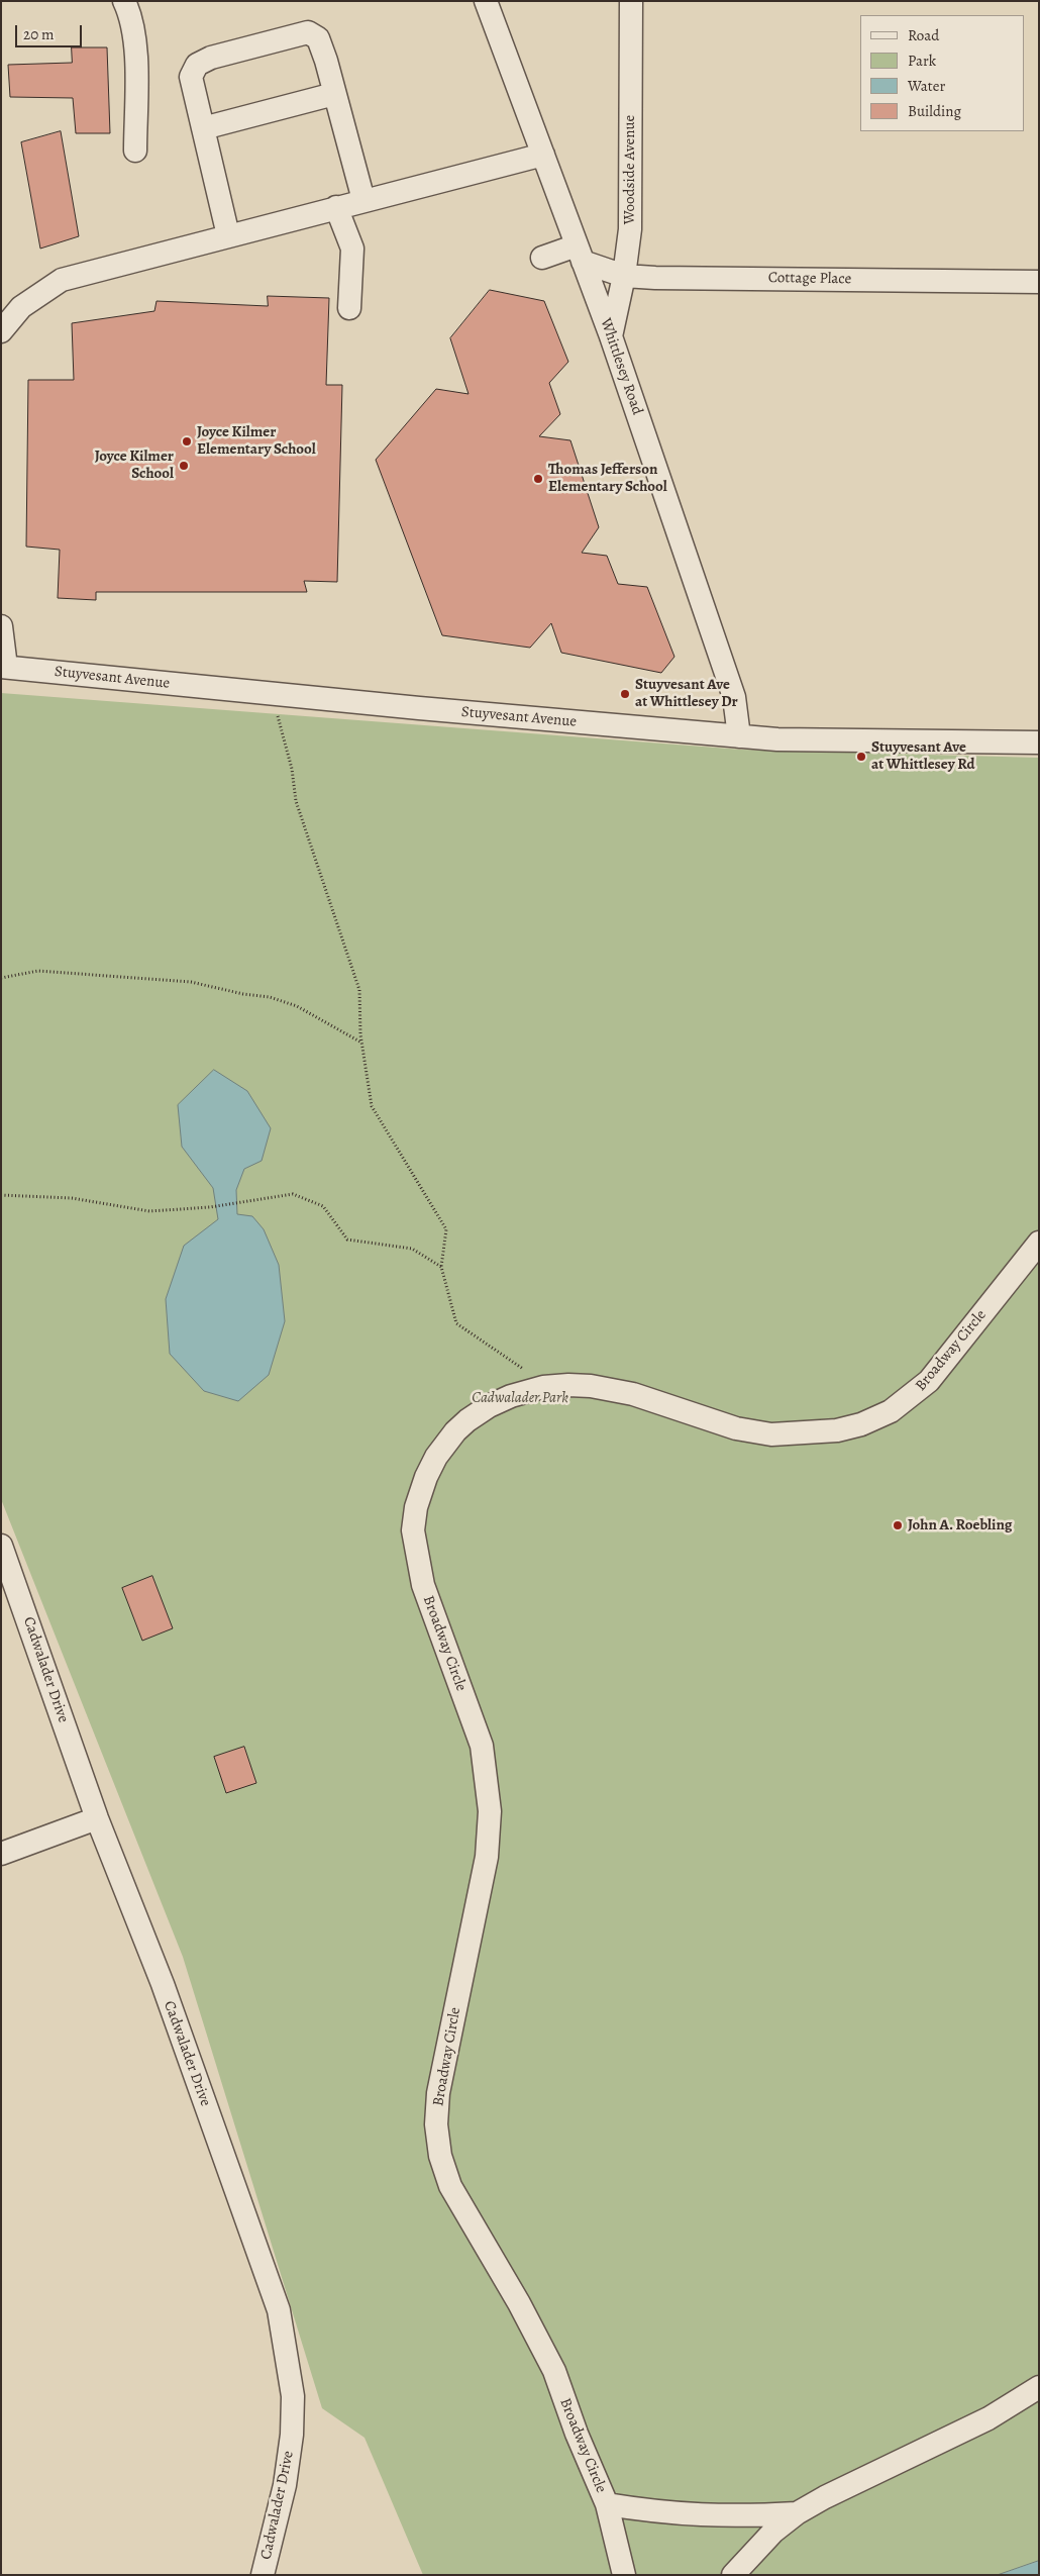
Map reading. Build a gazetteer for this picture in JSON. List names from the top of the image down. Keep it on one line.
{"streets":{"street":["Woodside Avenue","Cottage Place","Whittlesey Road","Stuyvesant Avenue","Broadway Circle","Cadwalader Drive"]},"crossings":[["Woodside Avenue","Cottage Place"],["Woodside Avenue","Whittlesey Road"],["Cottage Place","Whittlesey Road"],["Whittlesey Road","Stuyvesant Avenue"]],"parks":["Cadwalader Park"],"places":["Joyce Kilmer Elementary School","Joyce Kilmer School","Thomas Jefferson Elementary School","Stuyvesant Ave at Whittlesey Dr","Stuyvesant Ave at Whittlesey Rd","John A. Roebling"],"legend":["Road","Park","Water","Building"],"scale_bar":"20 m"}
